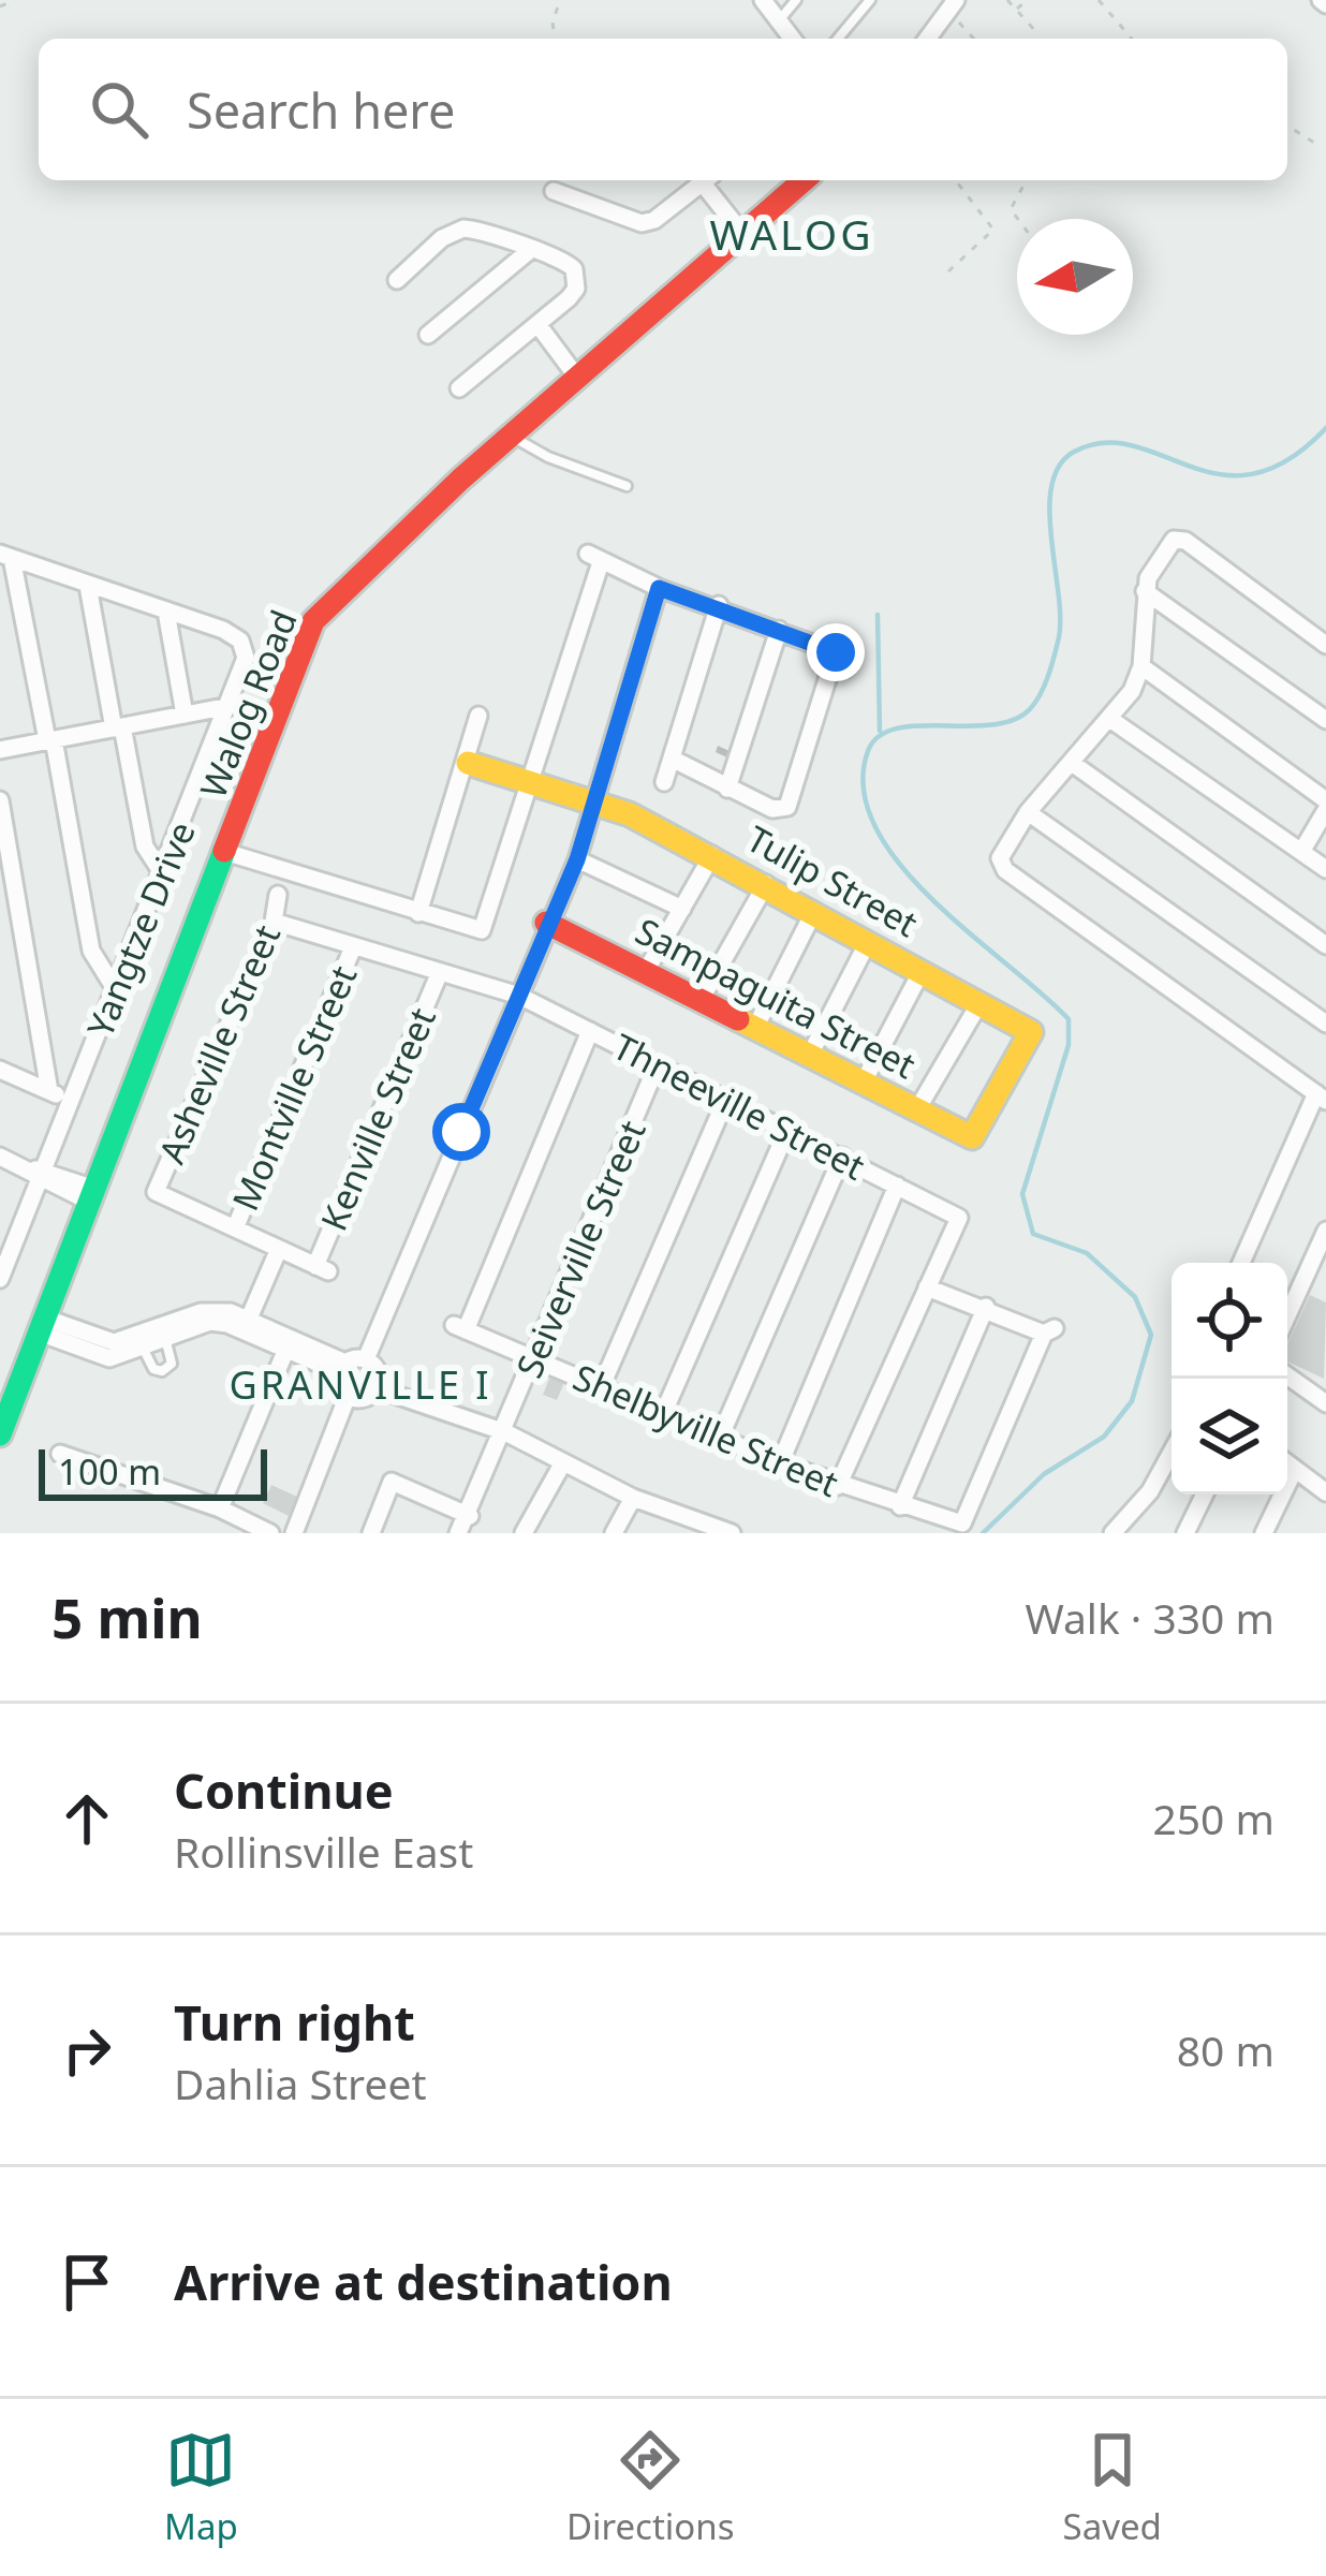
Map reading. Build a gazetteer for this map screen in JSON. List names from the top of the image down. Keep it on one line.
{"streets":{"street":["Walog Road","Tulip Street","Yangtze Drive","Sampaguita Street","Asheville Street","Montville Street","Thneeville Street","Kenville Street","Seiverville Street","Shelbyville Street"]},"crossings":[["Tulip Street","Sampaguita Street"],["Asheville Street","Montville Street"],["Asheville Street","Thneeville Street"],["Montville Street","Thneeville Street"],["Thneeville Street","Kenville Street"],["Thneeville Street","Seiverville Street"],["Thneeville Street","Shelbyville Street"],["Seiverville Street","Shelbyville Street"]],"districts":["WALOG","GRANVILLE I"],"scale_bar":"100 m","north":"left","page":{"search":"Search here","scale":"100 m","heading":["5 min","Walk · 330 m"],"list":[["Continue","Rollinsville East","250 m"],["Turn right","Dahlia Street","80 m"],"Arrive at destination"],"nav":["Map","Directions","Saved"]}}
